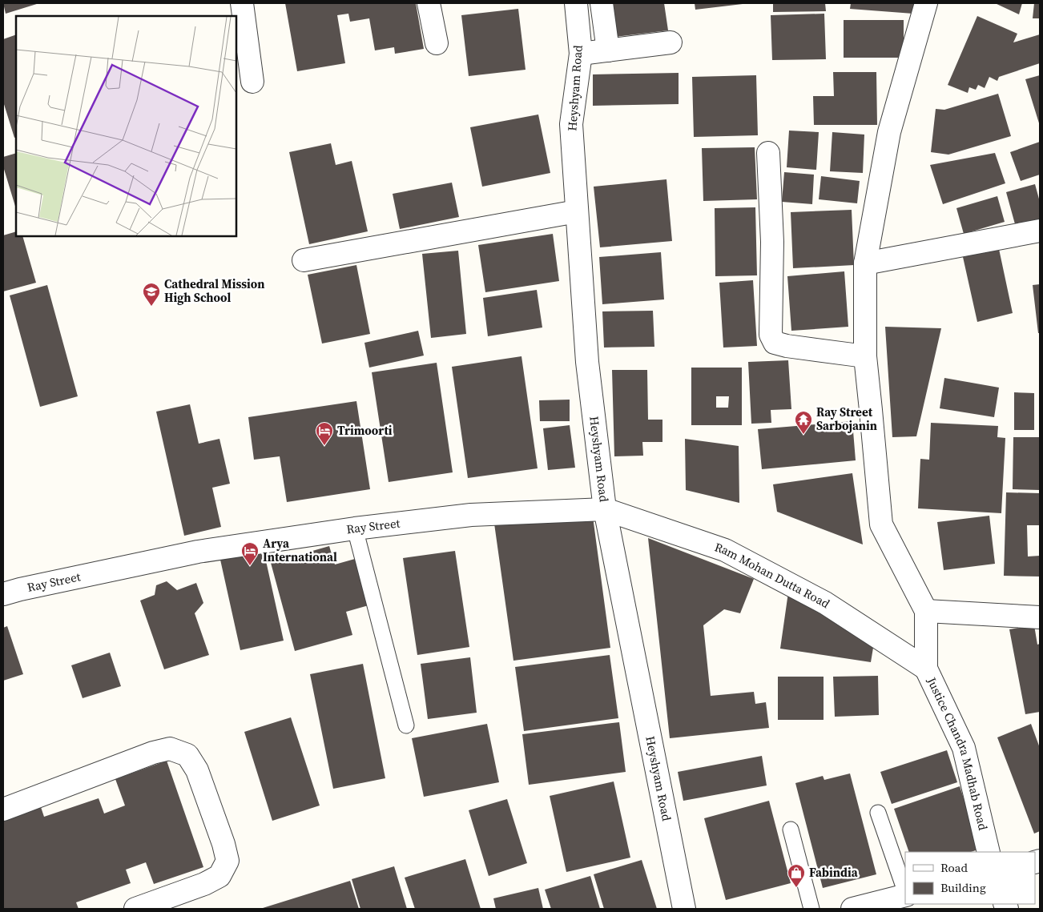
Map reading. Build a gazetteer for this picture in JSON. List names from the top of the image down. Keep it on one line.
{"streets":{"street":["Heyshyam Road","Ray Street","Ram Mohan Dutta Road","Justice Chandra Madhab Road"]},"crossings":[["Heyshyam Road","Ray Street"],["Heyshyam Road","Ram Mohan Dutta Road"],["Ray Street","Ram Mohan Dutta Road"],["Ram Mohan Dutta Road","Justice Chandra Madhab Road"]],"places":{"school or university":["Cathedral Mission High School"],"temple":["Ray Street Sarbojanin"],"hotel":["Trimoorti","Arya International"],"shop":["Fabindia"]},"legend":["Road","Building"]}
